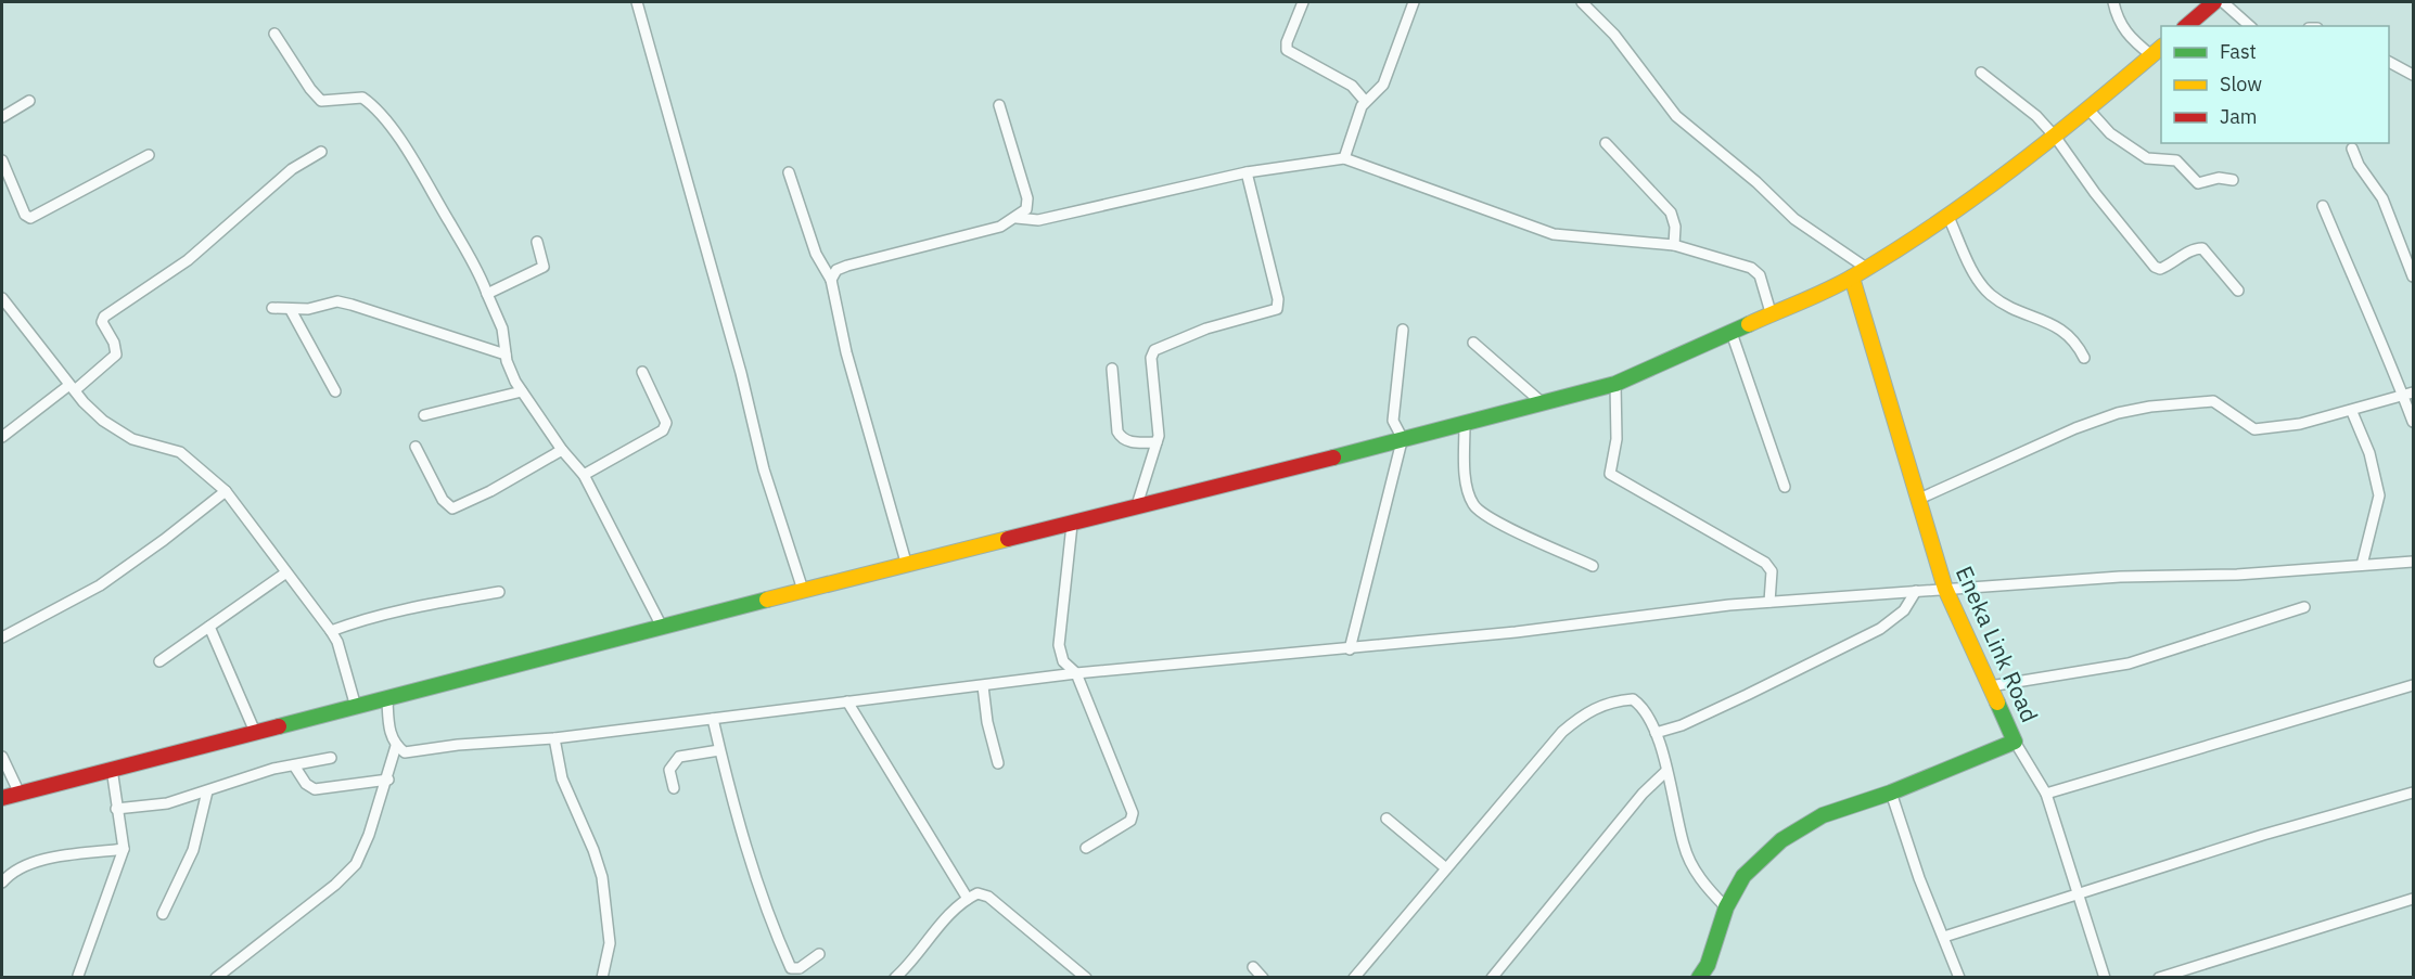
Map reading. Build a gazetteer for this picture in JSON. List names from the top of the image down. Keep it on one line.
{"streets":{"street":["Eneka Link Road"]},"legend":["Fast","Slow","Jam"]}
